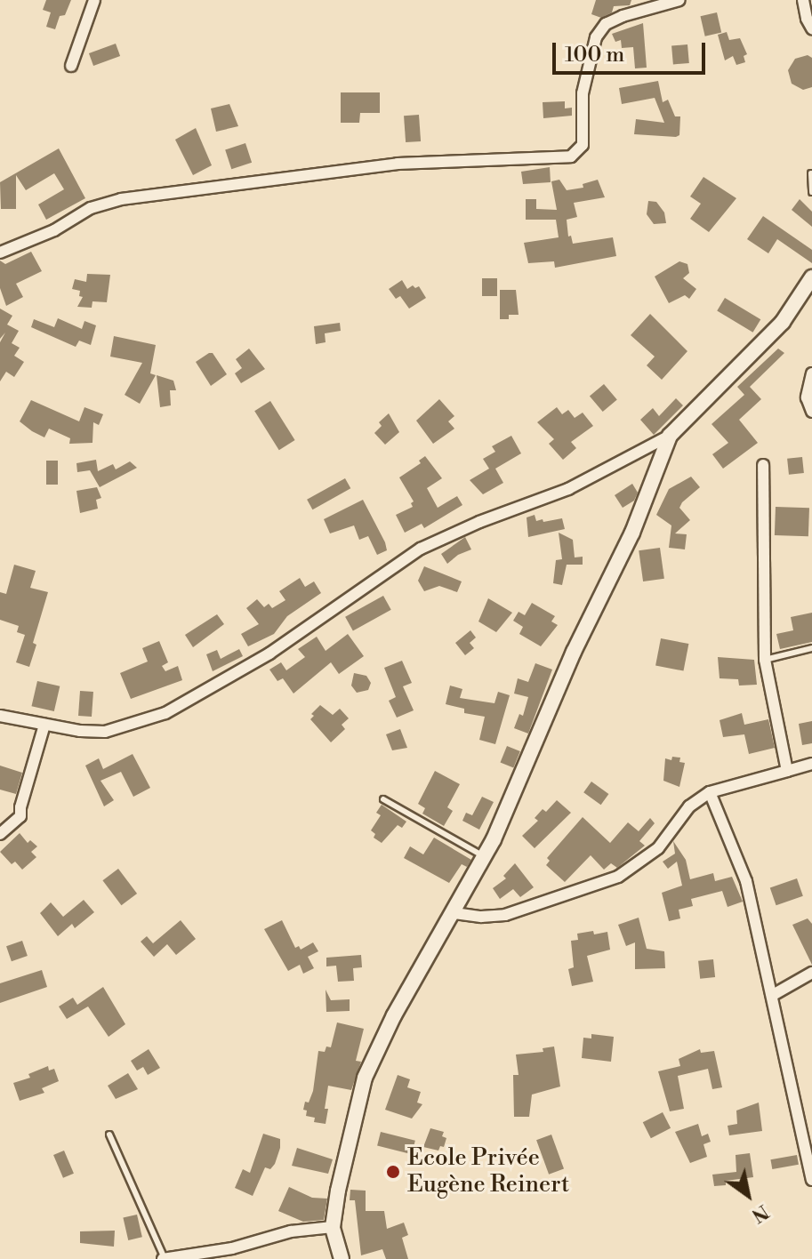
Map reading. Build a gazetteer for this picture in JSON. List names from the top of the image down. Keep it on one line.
{"places":["Ecole Privée Eugène Reinert"],"scale_bar":"100 m","north":"bottom right"}
